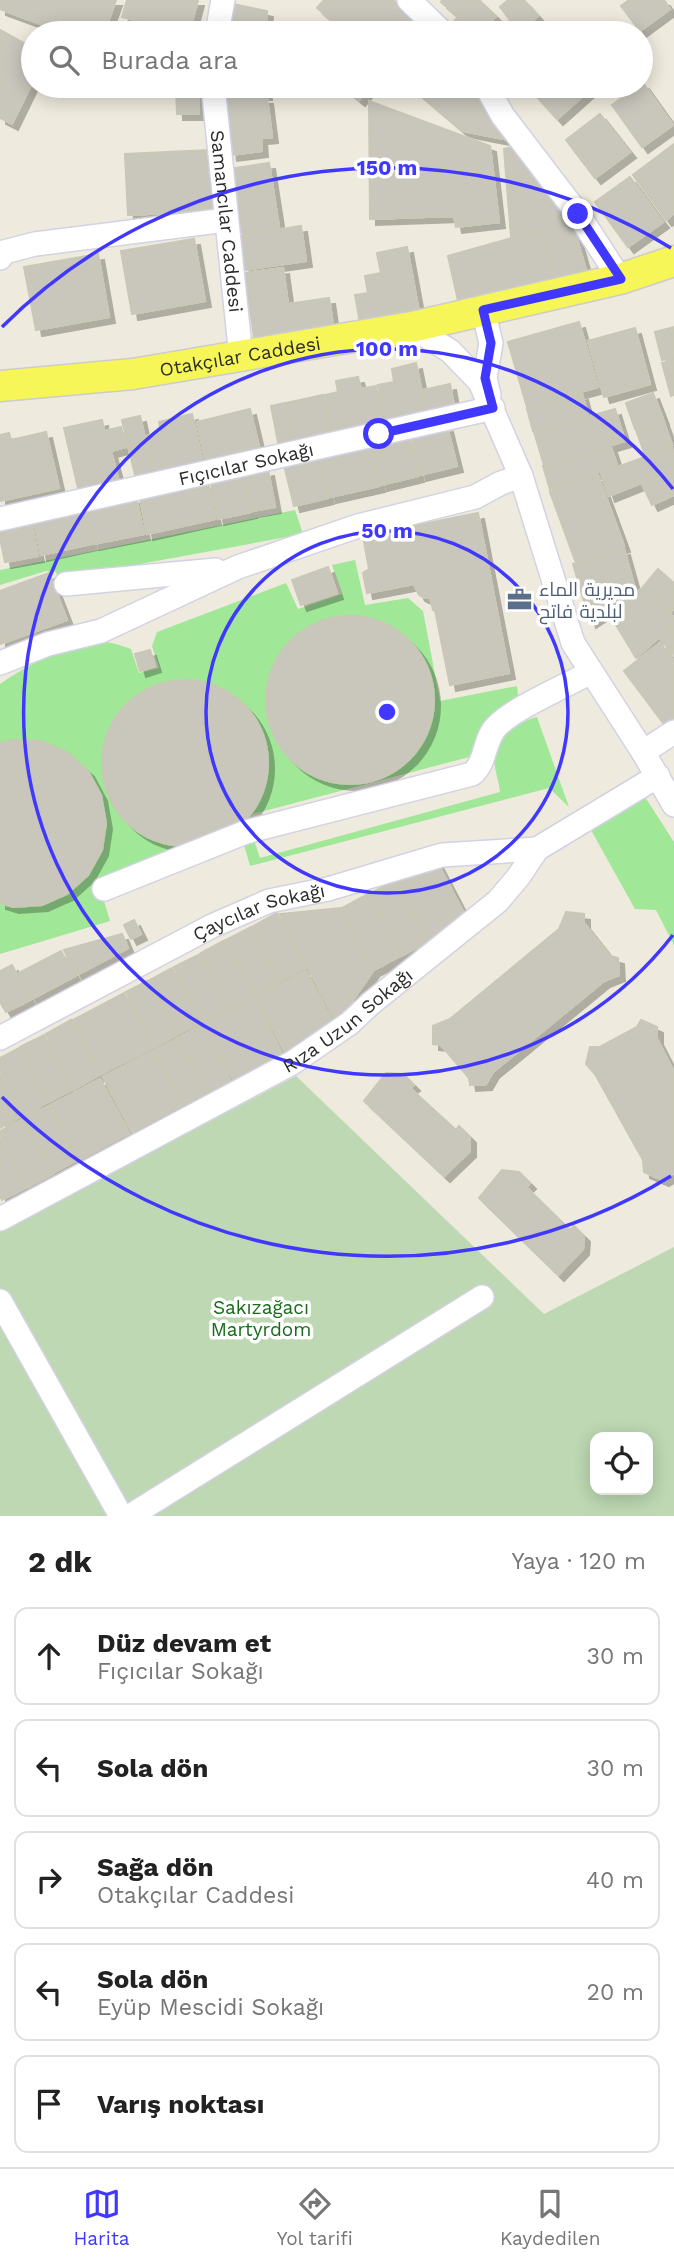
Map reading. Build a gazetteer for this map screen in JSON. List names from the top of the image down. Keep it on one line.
{"streets":{"main road":["Otakçılar Caddesi"],"street":["Samancılar Caddesi","Fıçıcılar Sokağı","Çaycılar Sokağı","Rıza Uzun Sokağı"]},"crossings":[["Samancılar Caddesi","Otakçılar Caddesi"],["Çaycılar Sokağı","Rıza Uzun Sokağı"]],"parks":["Sakızağacı Martyrdom"],"places":{"office":["مديرية الماء لبلدية فاتح"]},"page":{"search":"Burada ara","heading":["2 dk","Yaya · 120 m"],"list":[["Düz devam et","Fıçıcılar Sokağı","30 m"],["Sola dön","30 m"],["Sağa dön","Otakçılar Caddesi","40 m"],["Sola dön","Eyüp Mescidi Sokağı","20 m"],"Varış noktası"],"nav":["Harita","Yol tarifi","Kaydedilen"]},"rings":["150 m","100 m","50 m"]}
